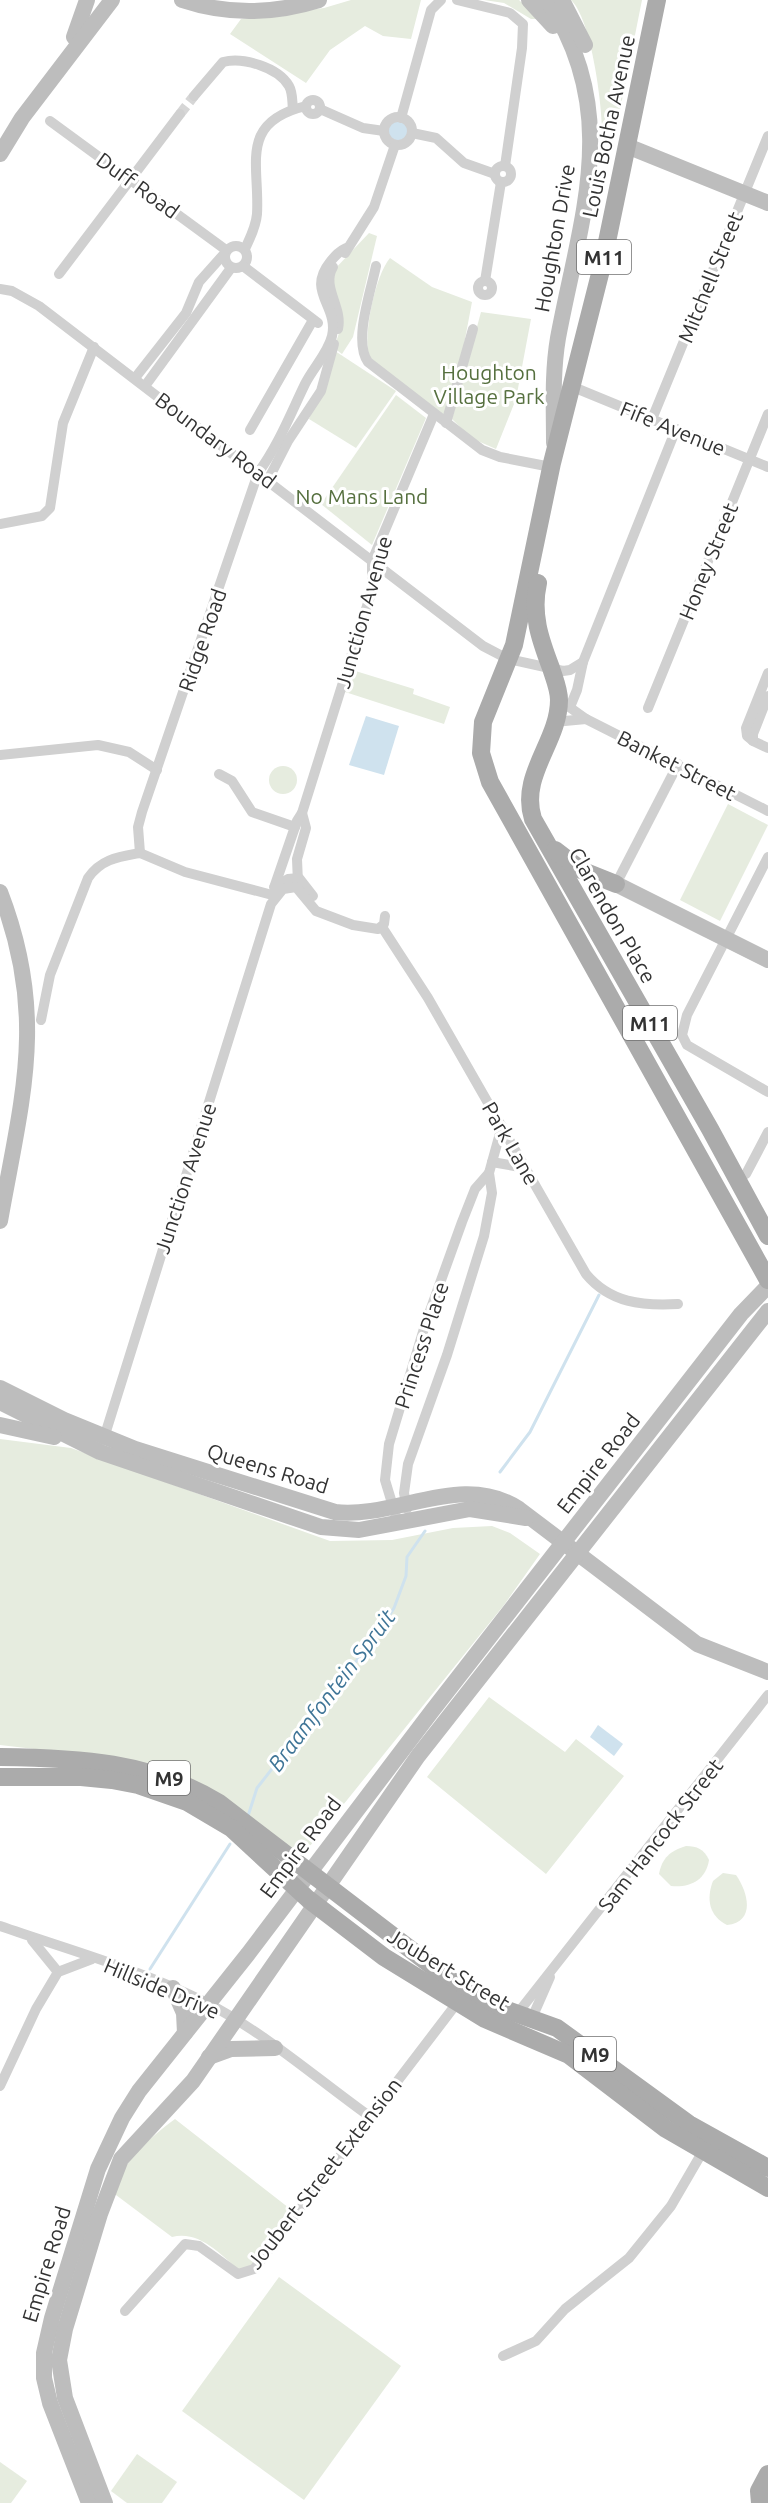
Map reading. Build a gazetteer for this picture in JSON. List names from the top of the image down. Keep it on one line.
{"streets":{"main road":["Louis Botha Avenue","Houghton Drive","M11","Clarendon Place","Empire Road","Queens Road","M9","Joubert Street"],"street":["Duff Road","Mitchell Street","Fife Avenue","Boundary Road","Honey Street","Junction Avenue","Ridge Road","Banket Street","Park Lane","Princess Place","Sam Hancock Street","Hillside Drive","Joubert Street Extension"]},"crossings":[["Louis Botha Avenue","Houghton Drive"],["Louis Botha Avenue","M11"],["Louis Botha Avenue","Fife Avenue"],["Louis Botha Avenue","Boundary Road"],["Louis Botha Avenue","Clarendon Place"],["Houghton Drive","Fife Avenue"],["M11","Boundary Road"],["M11","Banket Street"],["M11","Clarendon Place"],["Mitchell Street","Fife Avenue"],["Fife Avenue","Honey Street"],["Boundary Road","Junction Avenue"],["Boundary Road","Ridge Road"],["Boundary Road","Clarendon Place"],["Junction Avenue","Queens Road"],["Banket Street","Clarendon Place"],["Park Lane","Princess Place"],["Princess Place","Queens Road"],["Empire Road","Queens Road"],["Empire Road","M9"],["Empire Road","Joubert Street"],["Empire Road","Hillside Drive"],["M9","Joubert Street"],["Sam Hancock Street","Joubert Street"],["Joubert Street","Joubert Street Extension"],["Hillside Drive","Joubert Street Extension"]],"water":["Braamfontein Spruit"],"parks":["Houghton Village Park","No Mans Land"]}
